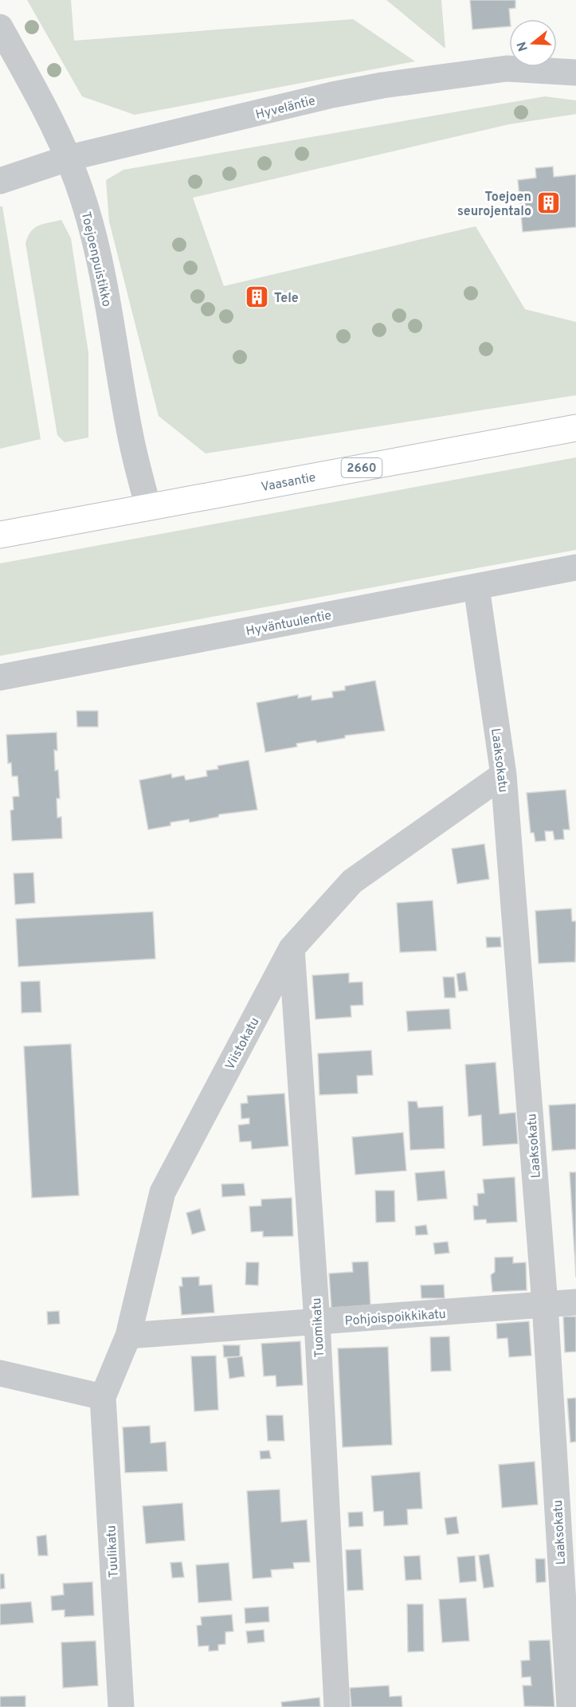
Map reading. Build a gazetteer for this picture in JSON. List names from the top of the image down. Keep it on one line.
{"streets":{"main road":["2660","Vaasantie"],"street":["Hyveläntie","Toejoenpuistikko","Hyväntuulentie","Laaksokatu","Viistokatu","Pohjoispoikkikatu","Tuomikatu","Tuulikatu"]},"crossings":[["Hyveläntie","Toejoenpuistikko"],["Toejoenpuistikko","Vaasantie"],["Hyväntuulentie","Laaksokatu"],["Laaksokatu","Viistokatu"],["Laaksokatu","Pohjoispoikkikatu"],["Viistokatu","Pohjoispoikkikatu"],["Viistokatu","Tuomikatu"],["Viistokatu","Tuulikatu"],["Pohjoispoikkikatu","Tuomikatu"]],"places":{"building":["Toejoen seurojentalo","Tele"]},"north":"left"}
